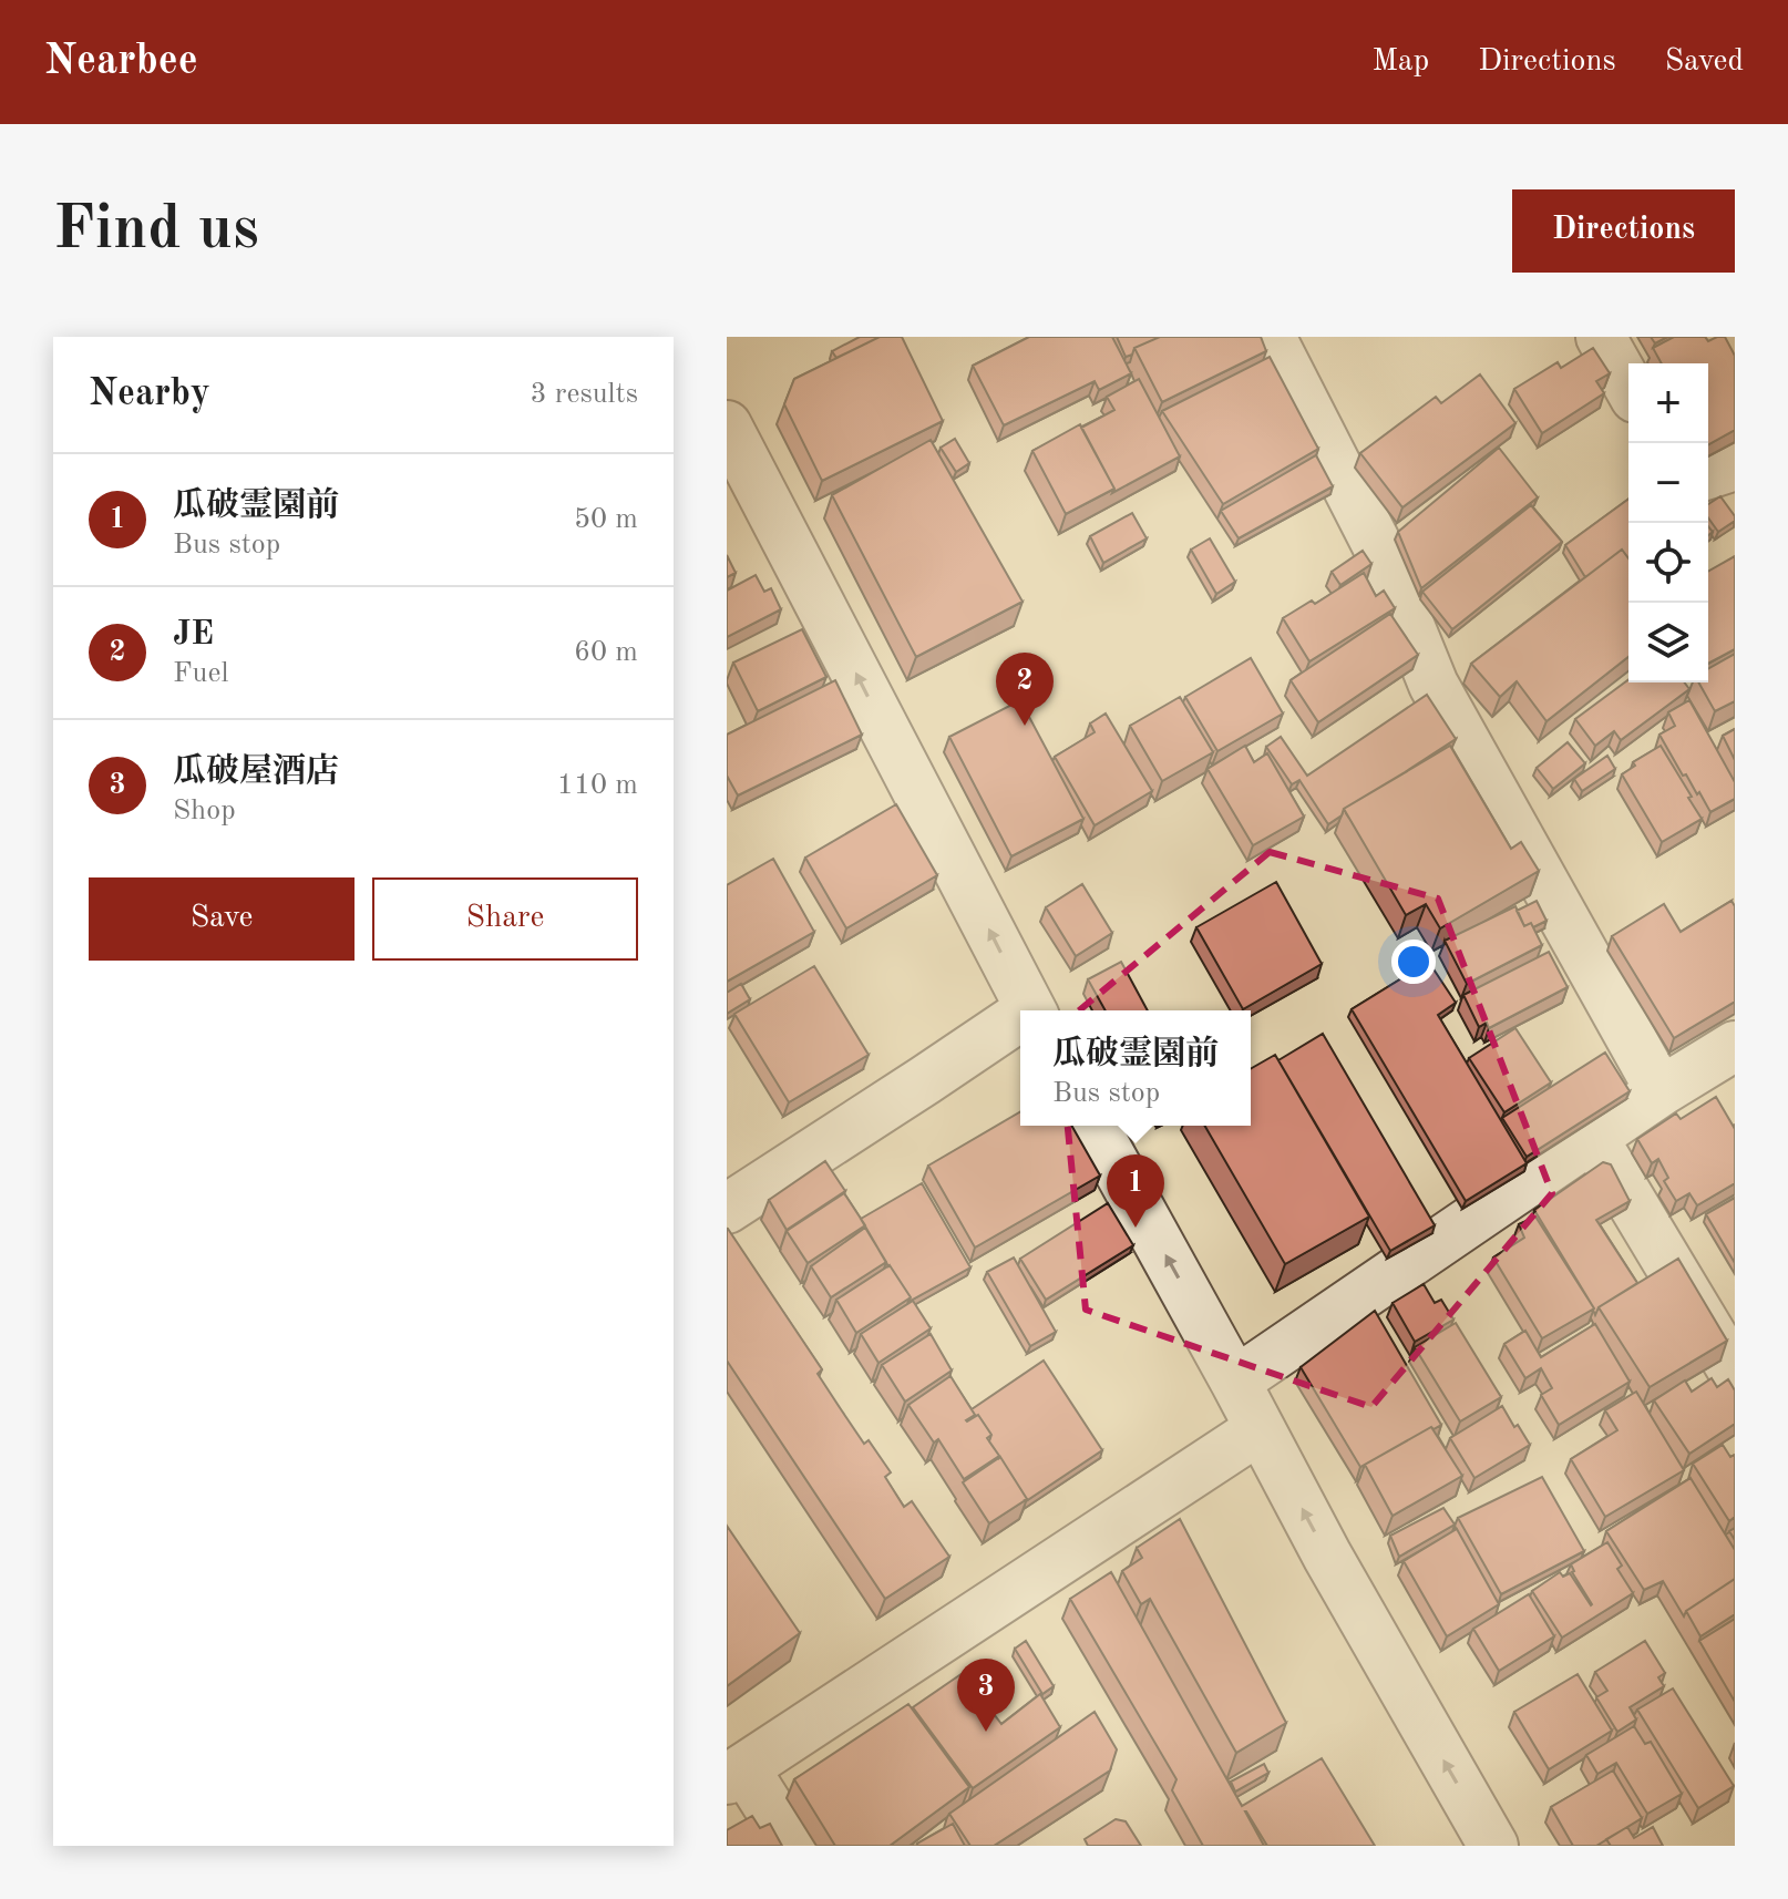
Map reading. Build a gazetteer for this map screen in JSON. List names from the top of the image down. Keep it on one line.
{"page":{"header":"Nearbee","nav":["Map","Directions","Saved"],"buttons":["Directions",["Save","Share"]],"title":"Find us","heading":["Nearby","3 results"],"map_buttons":["+","−"],"list":[{"mark":"1","name":"瓜破霊園前","note":"Bus stop","value":"50 m"},{"mark":"2","name":"JE","note":"Fuel","value":"60 m"},{"mark":"3","name":"瓜破屋酒店","note":"Shop","value":"110 m"}],"pins":["2","1","3"],"popup":["瓜破霊園前","Bus stop"]}}
